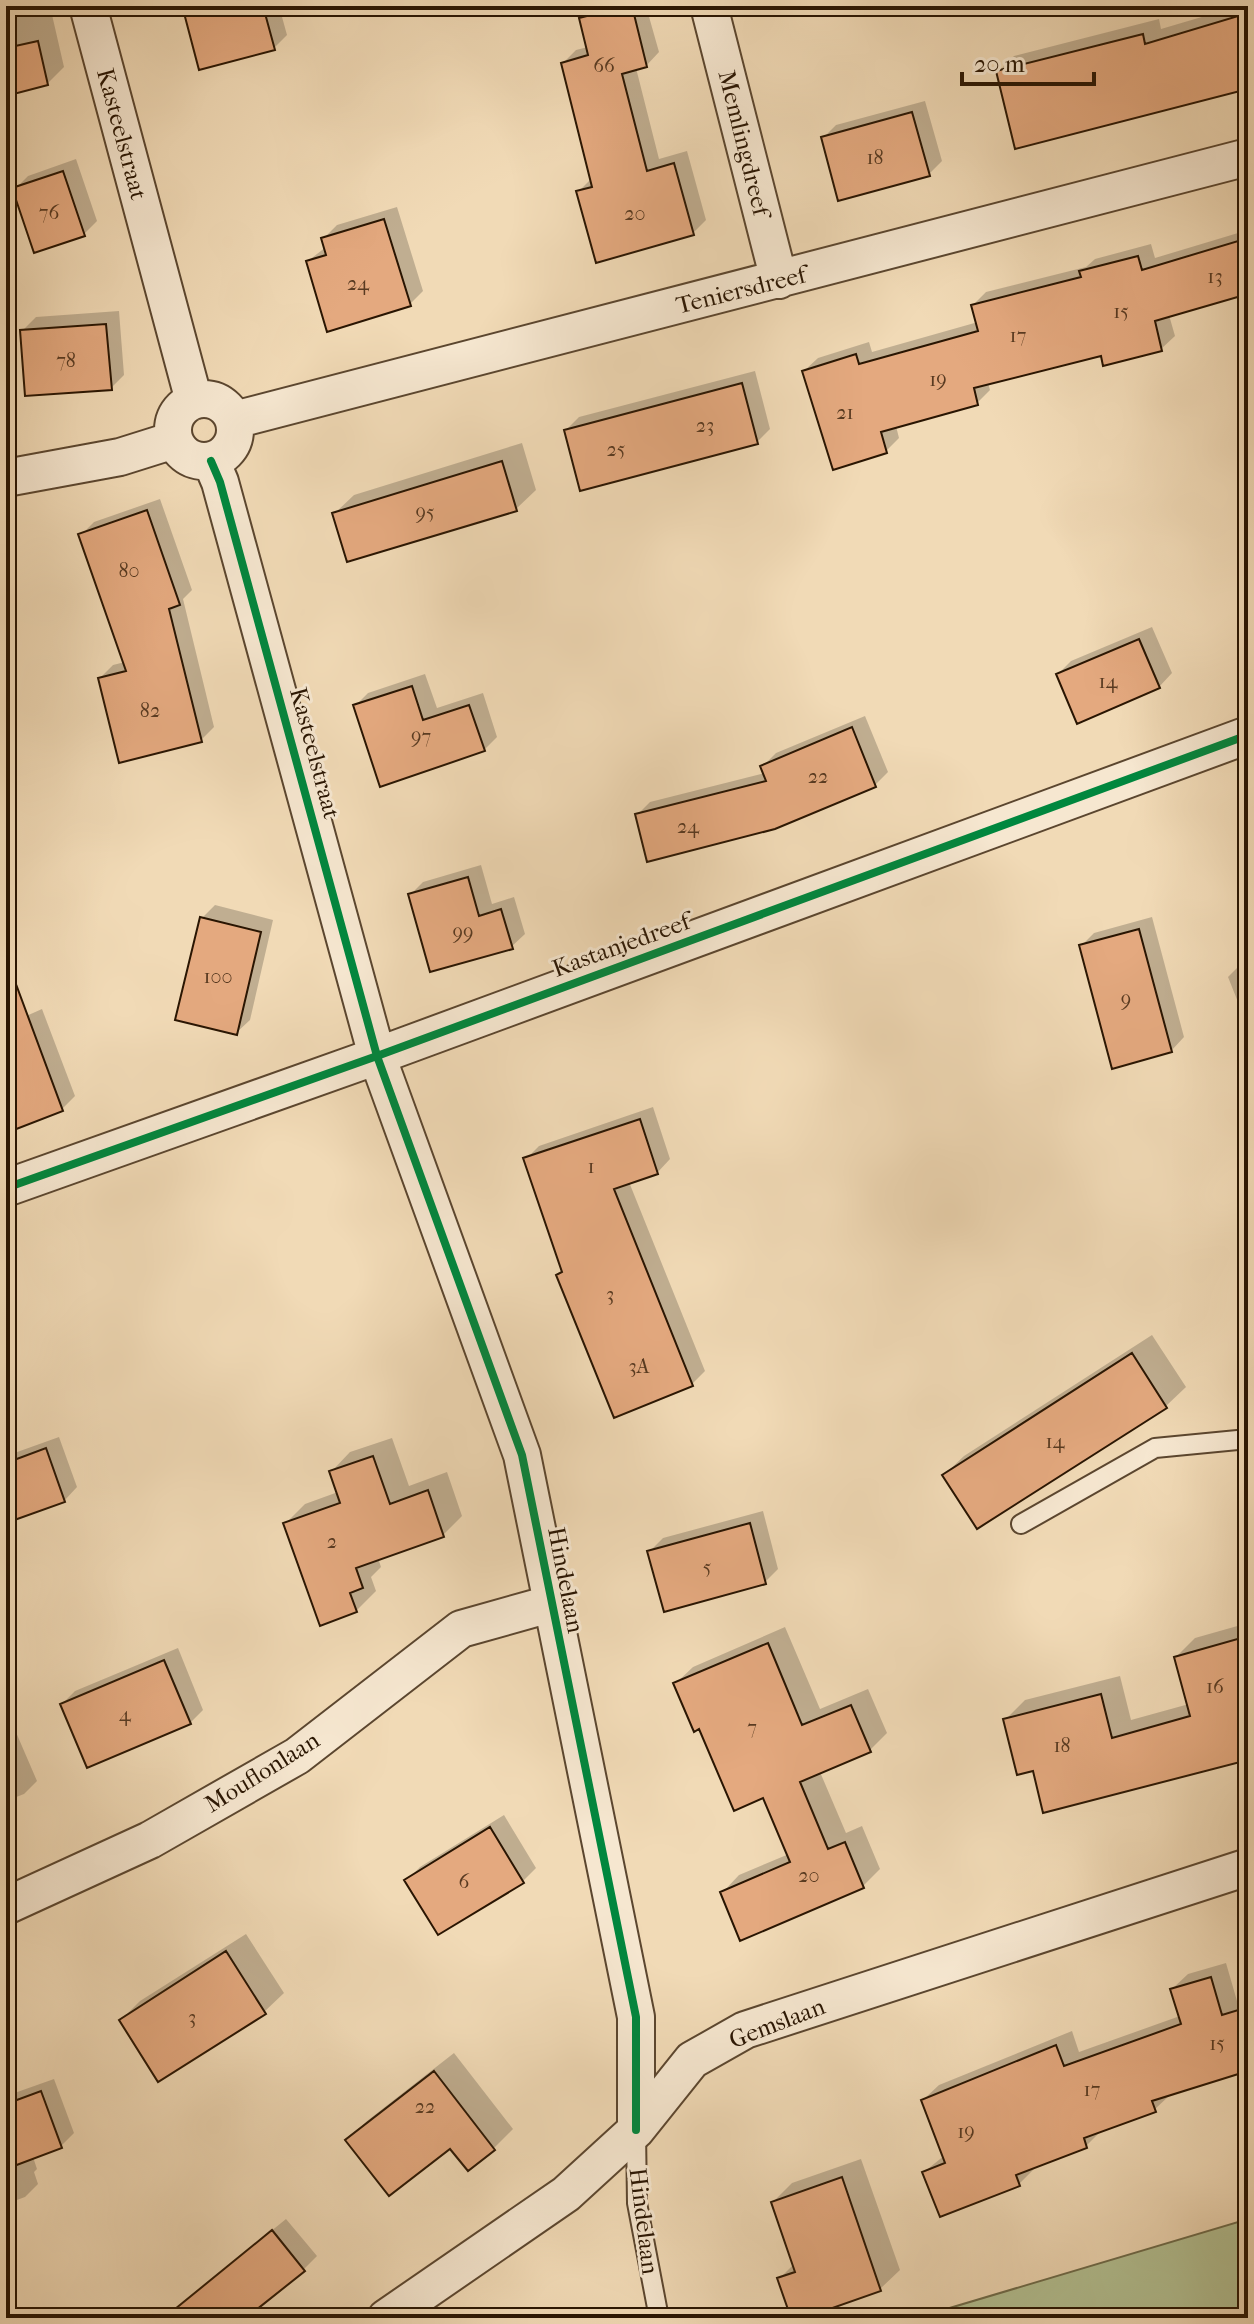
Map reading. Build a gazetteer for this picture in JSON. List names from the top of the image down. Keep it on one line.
{"streets":{"street":["Kasteelstraat","Memlingdreef","Teniersdreef","Kastanjedreef","Hindelaan","Mouflonlaan","Gemslaan"]},"crossings":[["Kasteelstraat","Teniersdreef"],["Kasteelstraat","Kastanjedreef"],["Kasteelstraat","Hindelaan"],["Memlingdreef","Teniersdreef"],["Kastanjedreef","Hindelaan"],["Hindelaan","Mouflonlaan"],["Hindelaan","Gemslaan"]],"house_numbers":["66","18","76","20","13","24","15","17","78","19","21","23","25","95","80","14","82","97","22","24","99","100","9","1","3","3A","14","2","5","16","4","7","18","20","6","3","15","17","22","19"],"scale_bar":"20 m"}
